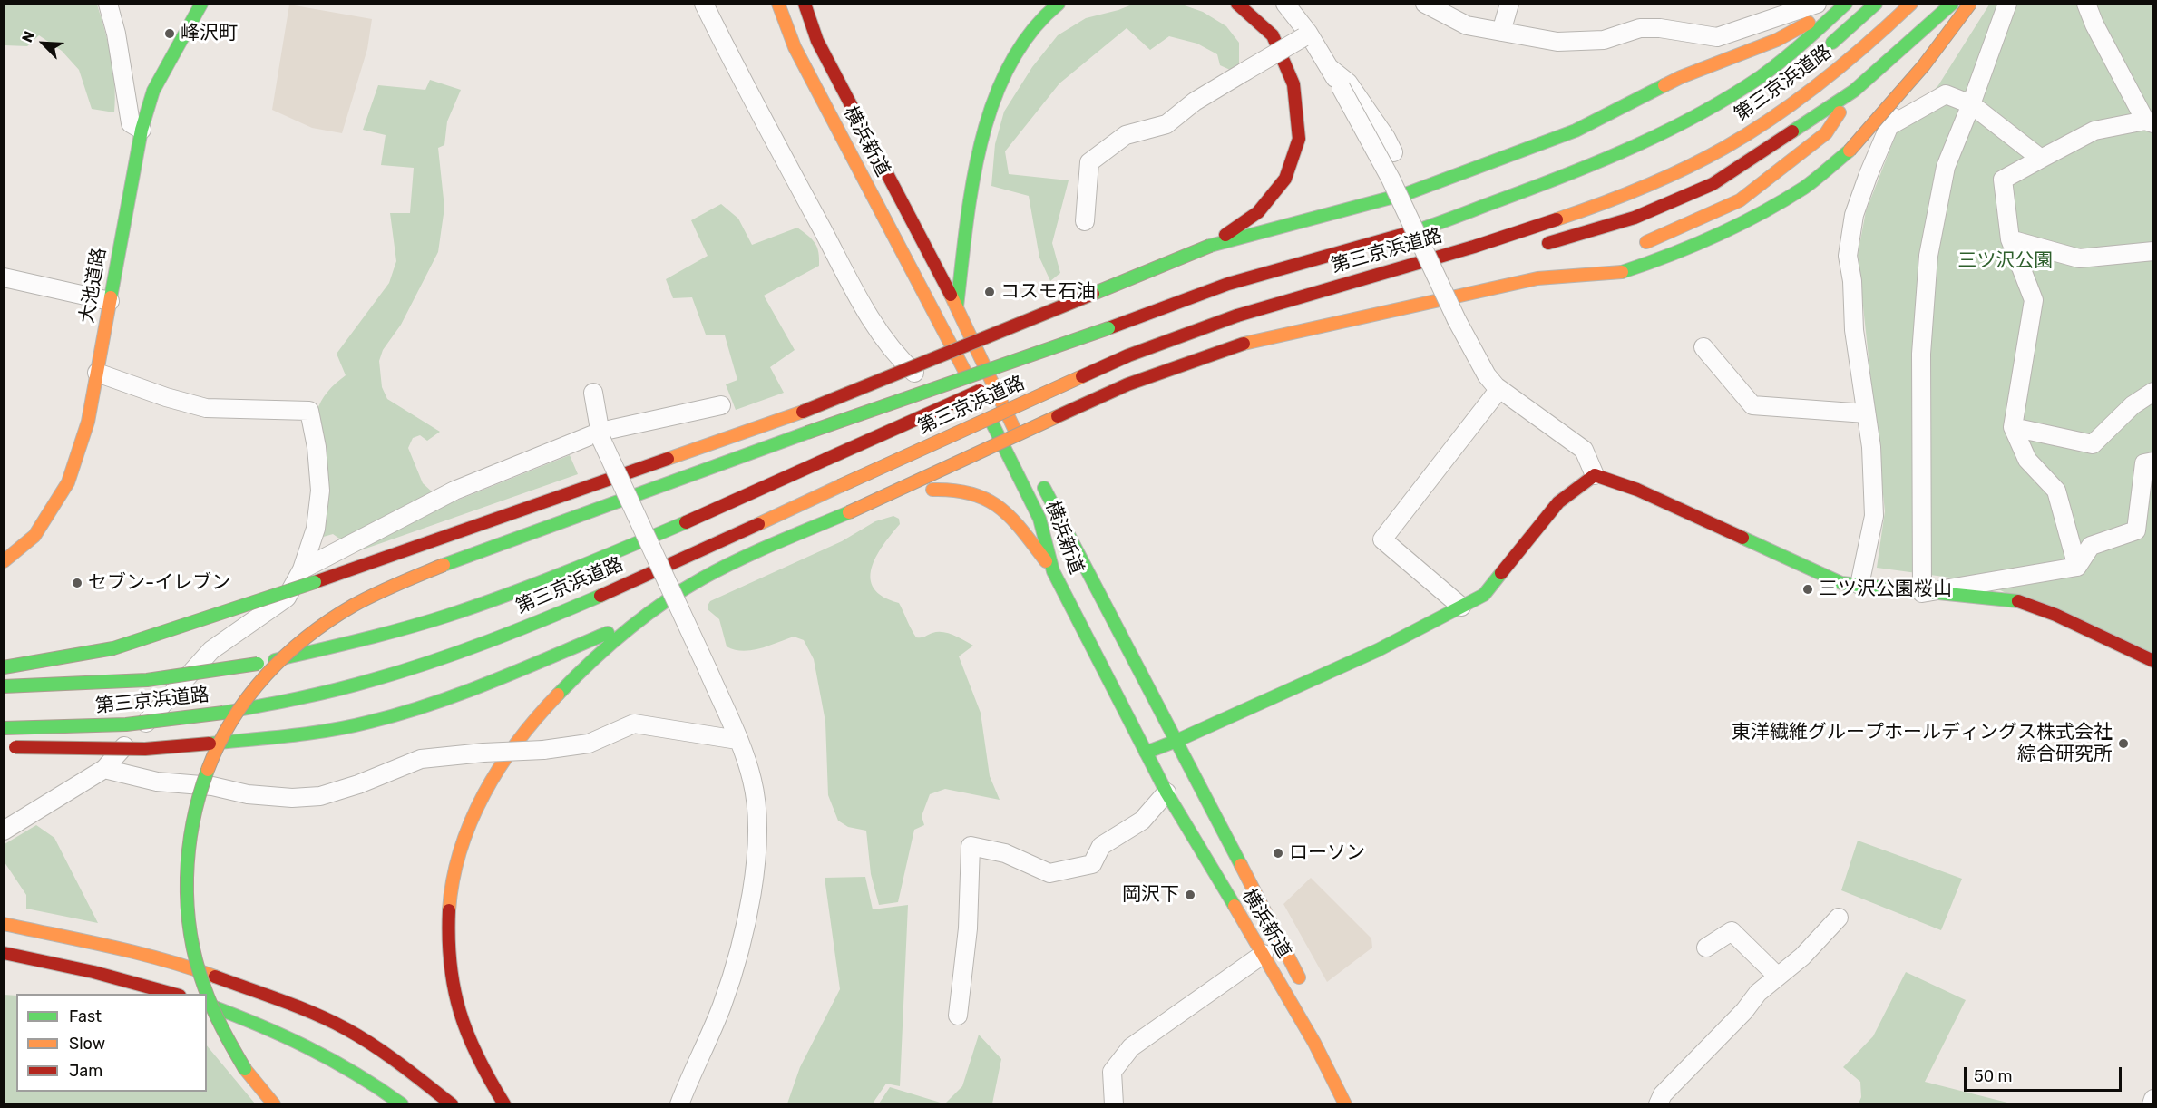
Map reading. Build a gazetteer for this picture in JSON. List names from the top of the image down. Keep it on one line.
{"streets":{"main road":["第三京浜道路","横浜新道","大池道路"]},"parks":["三ツ沢公園"],"places":["峰沢町","コスモ石油","セブン-イレブン","三ツ沢公園桜山","東洋繊維グループホールディングス株式会社 綜合研究所","ローソン","岡沢下"],"legend":["Fast","Slow","Jam"],"scale_bar":"50 m","north":"top left"}
